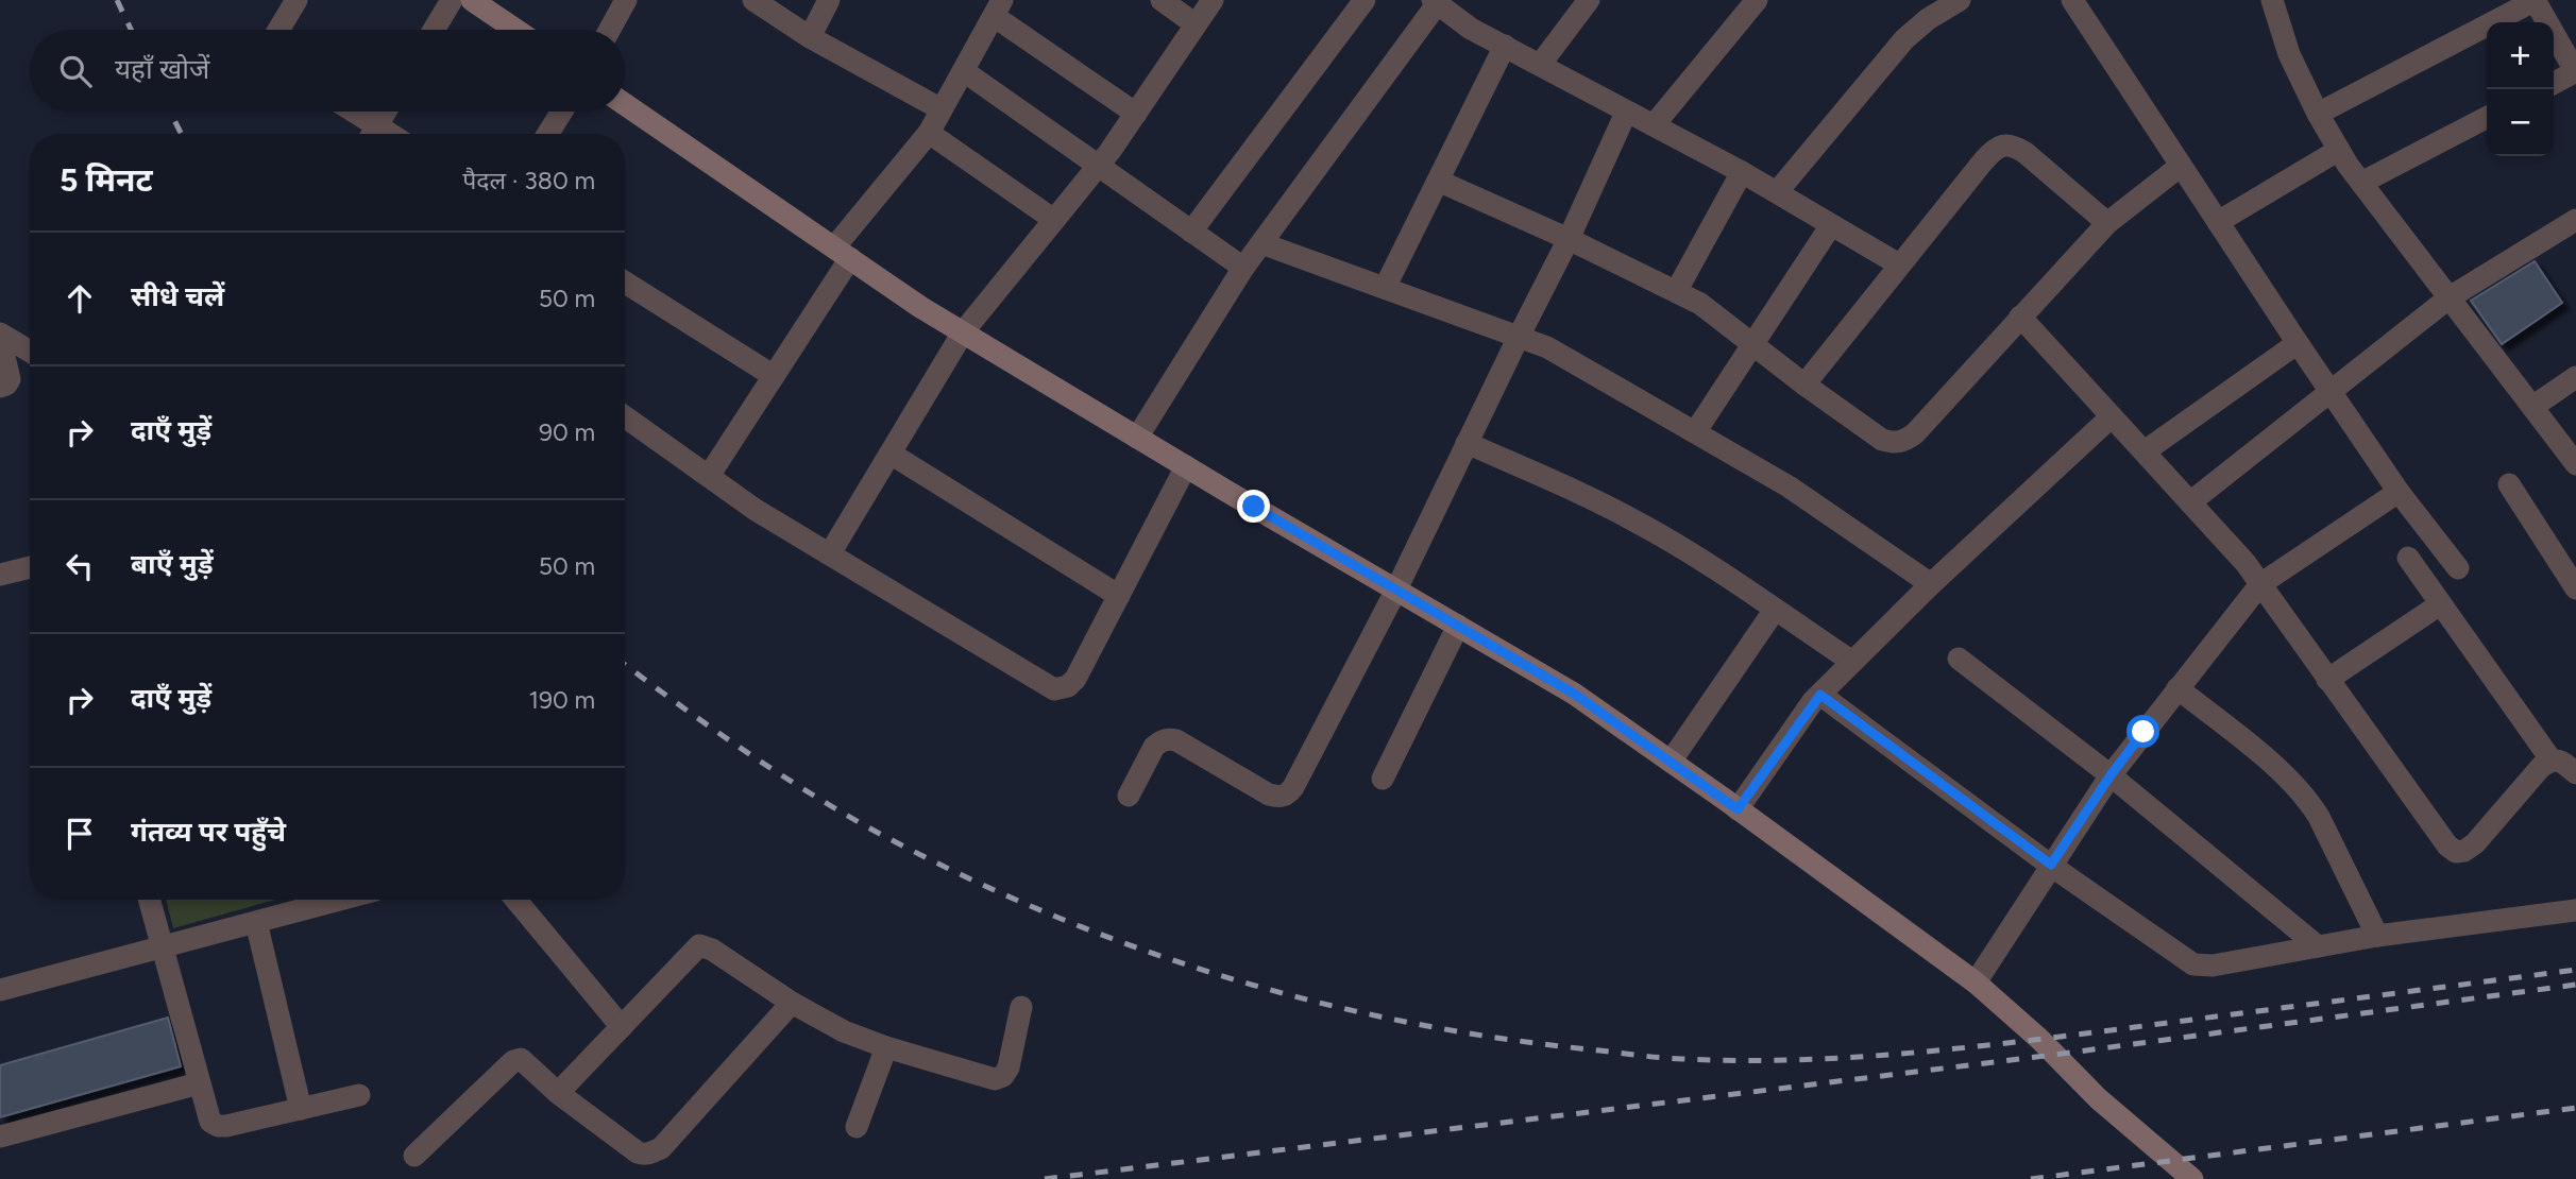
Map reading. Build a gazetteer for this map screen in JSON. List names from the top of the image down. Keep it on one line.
{"page":{"map_buttons":["+","−"],"search":"यहाँ खोजें","heading":["5 मिनट","पैदल · 380 m"],"list":[["सीधे चलें","50 m"],["दाएँ मुड़ें","90 m"],["बाएँ मुड़ें","50 m"],["दाएँ मुड़ें","190 m"],"गंतव्य पर पहुँचे"]}}
